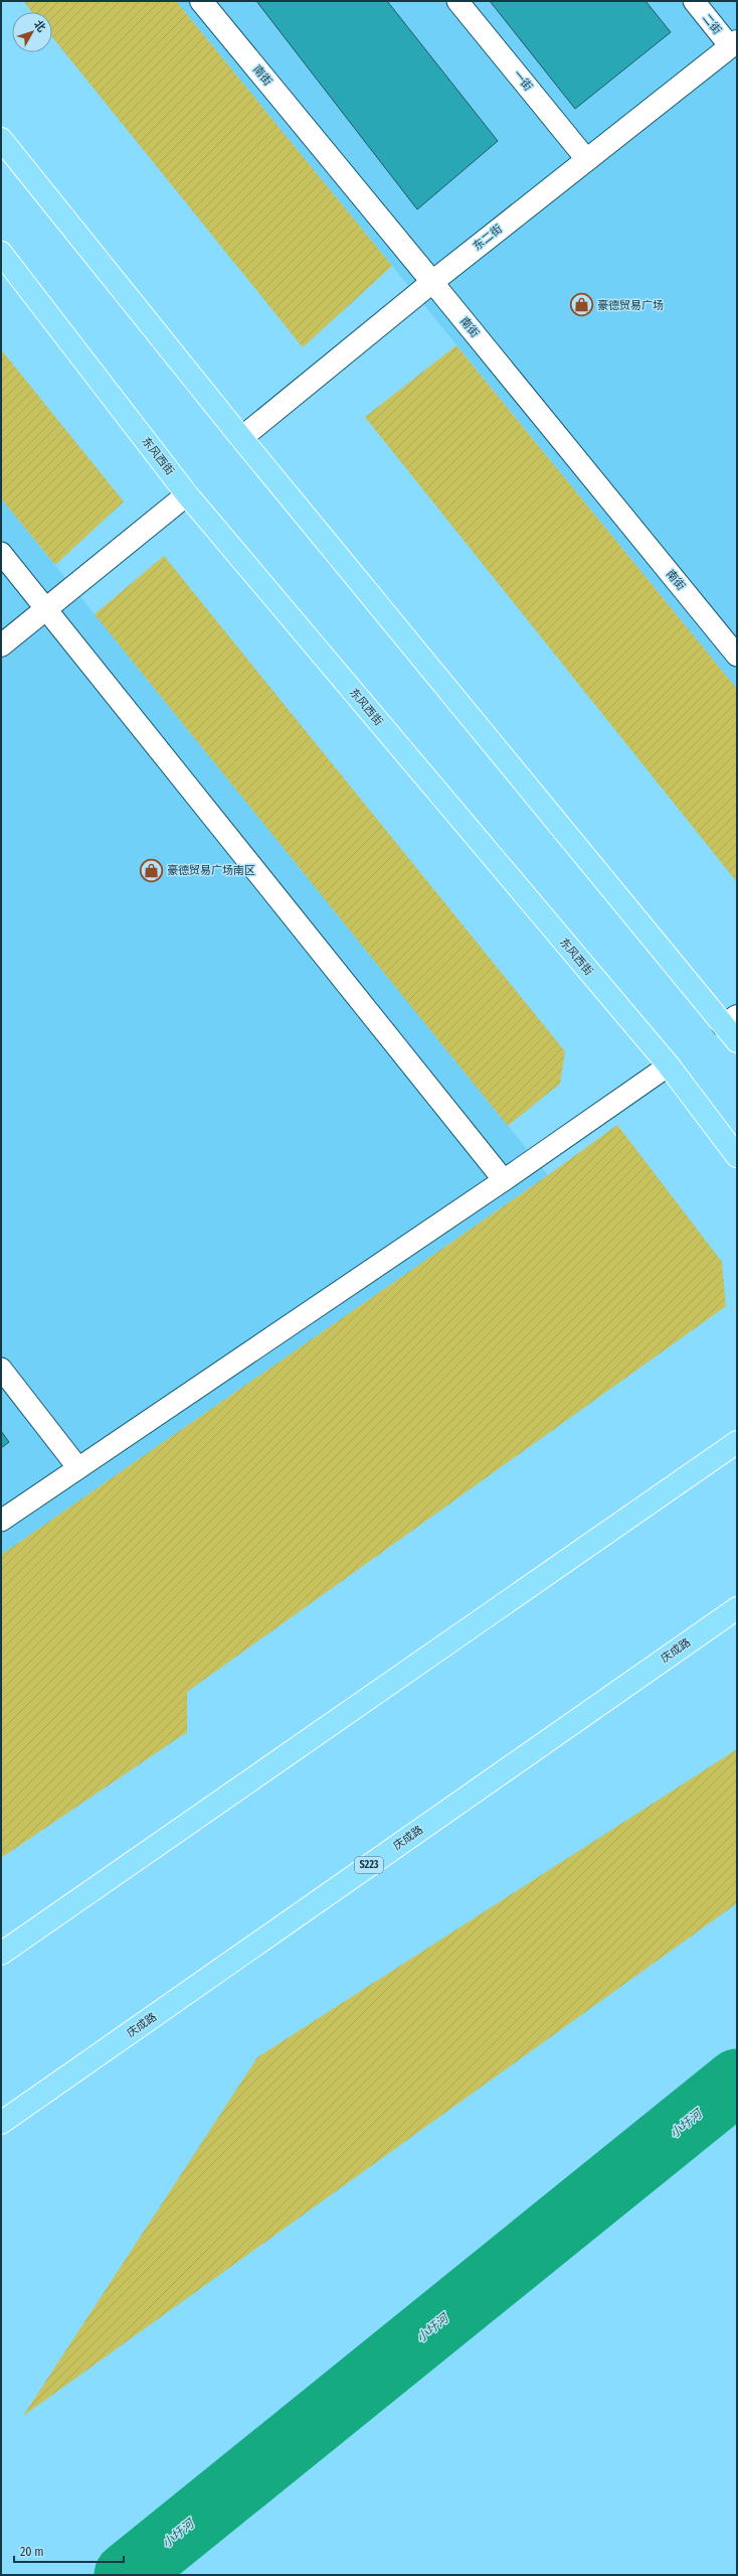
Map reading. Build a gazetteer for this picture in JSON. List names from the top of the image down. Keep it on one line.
{"streets":{"main road":["东风西街","庆成路","S223"],"street":["南街","东二街"],"lane":["二街","一街"]},"crossings":[["二街","东二街"],["南街","东二街"],["一街","东二街"]],"water":["小圩河"],"places":{"shop":["豪德贸易广场","豪德贸易广场南区"]},"scale_bar":"20 m","north":"top right"}
